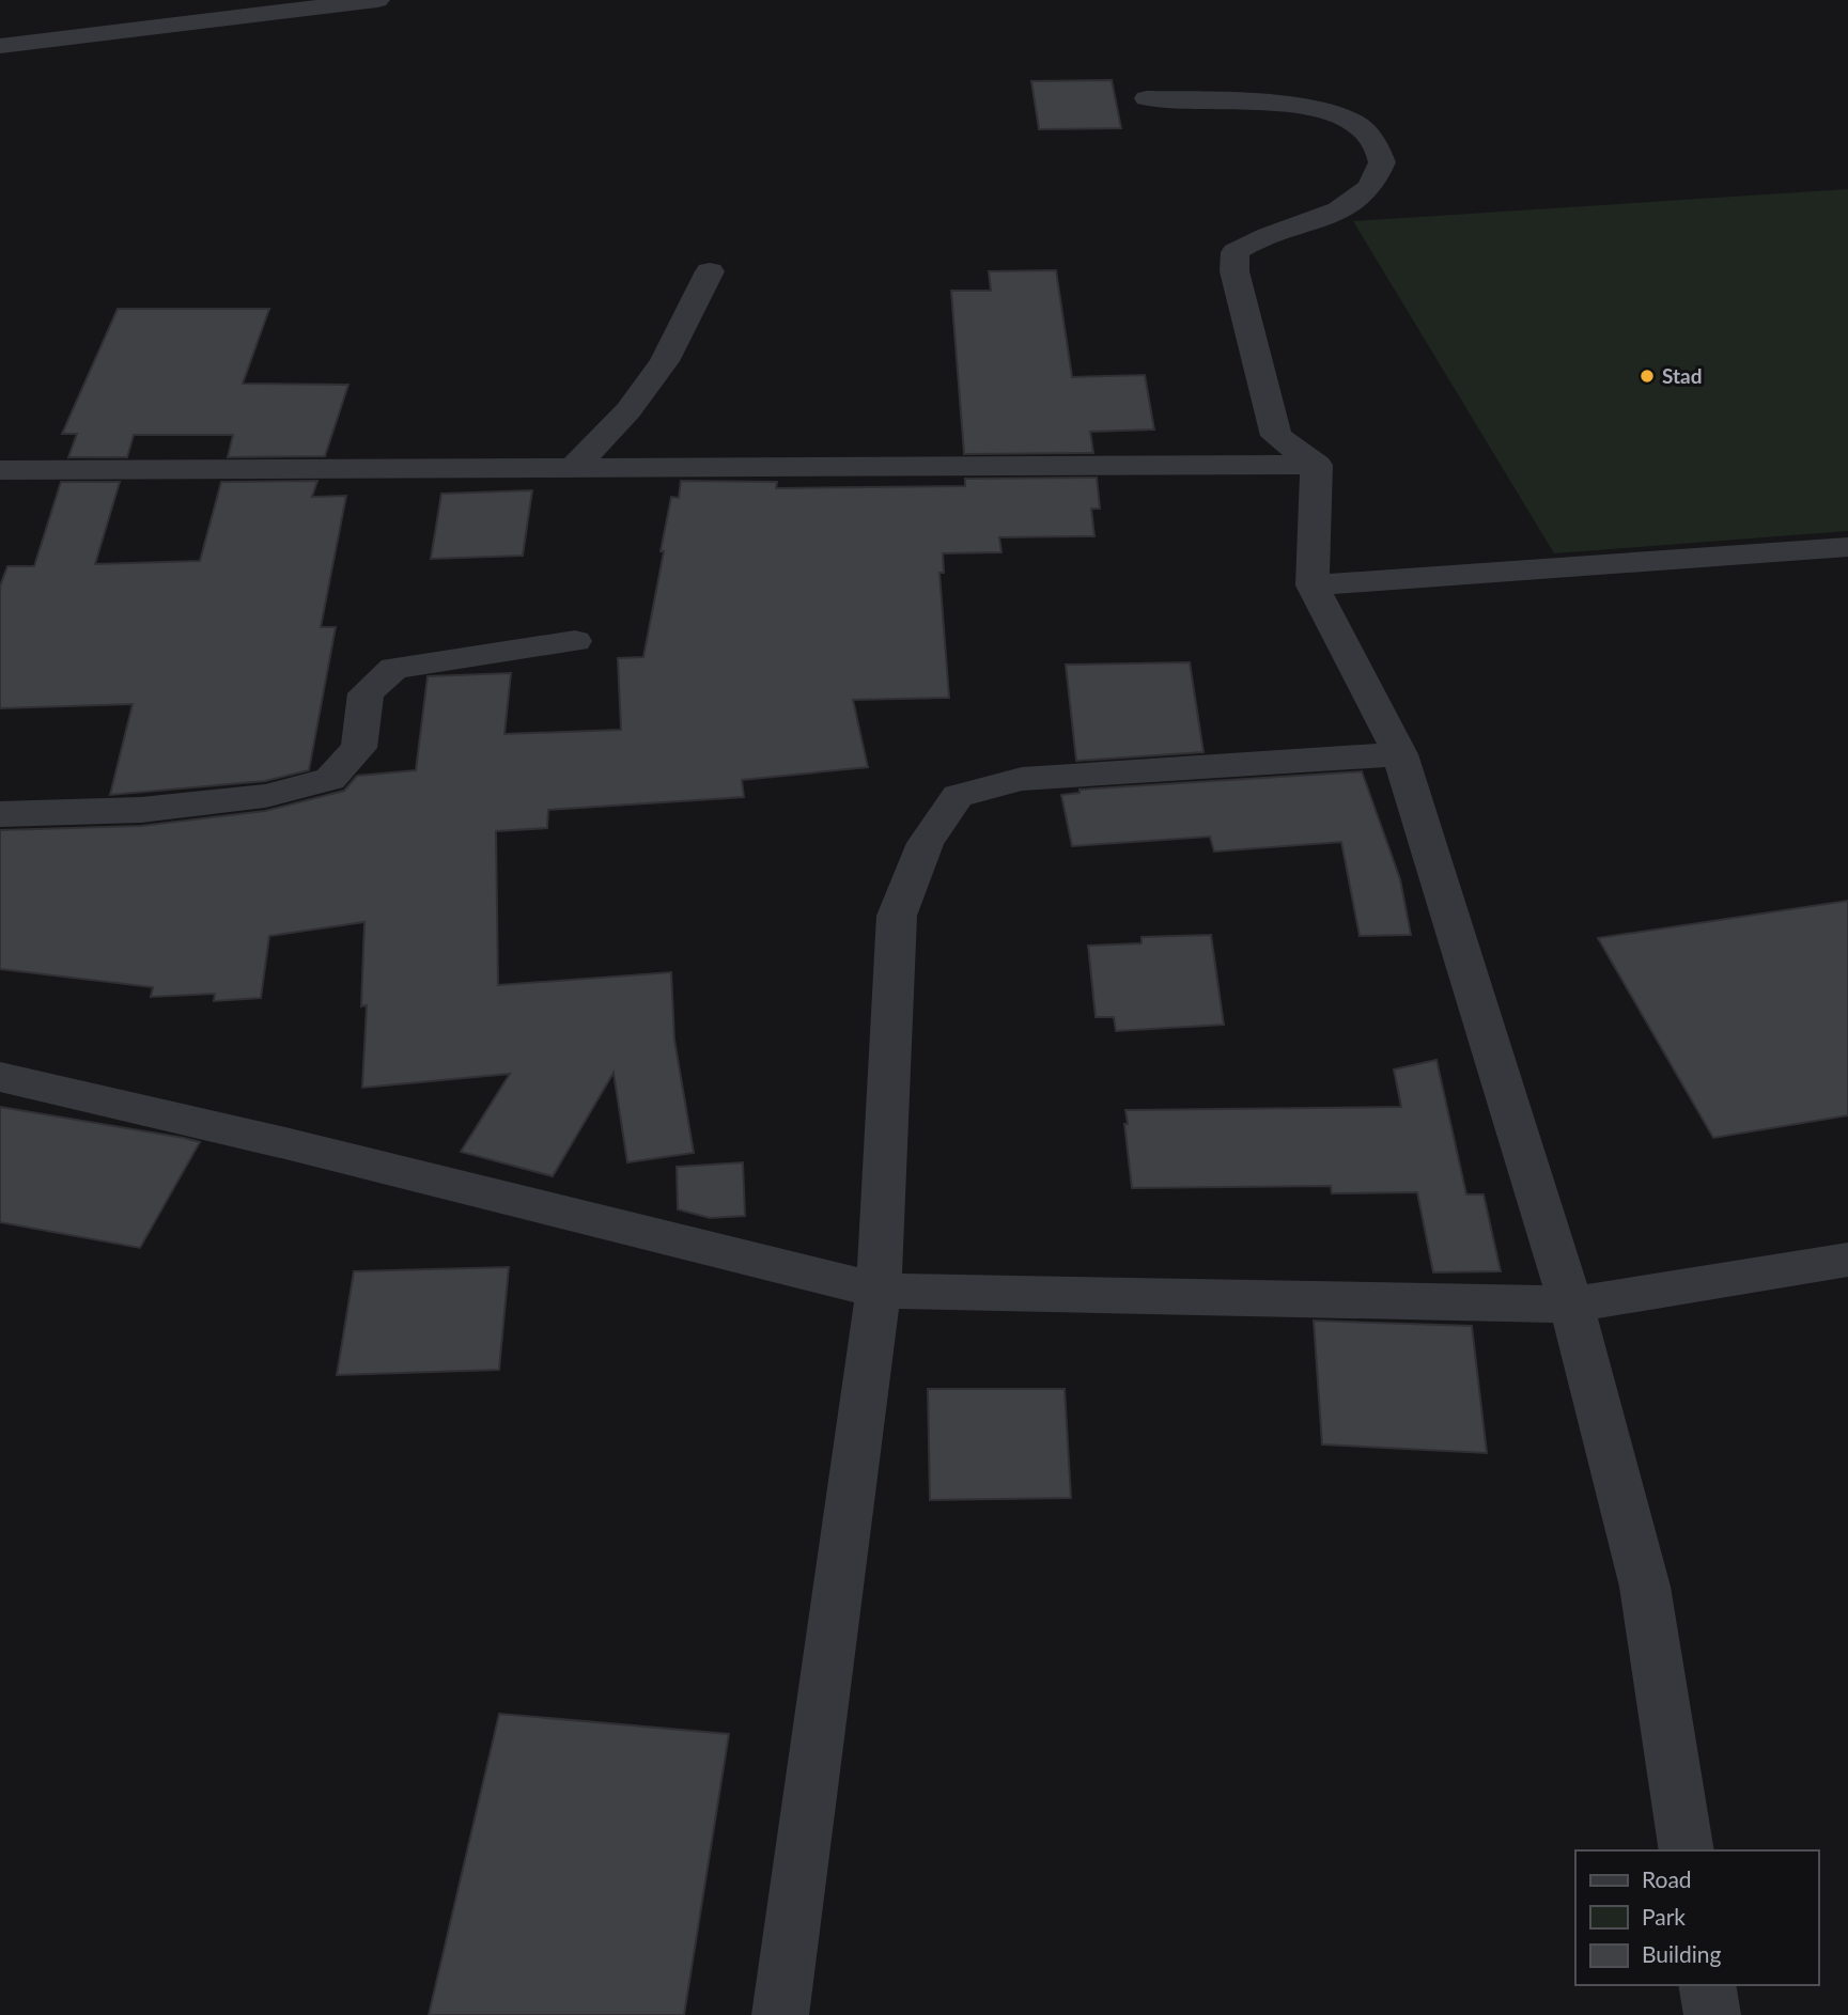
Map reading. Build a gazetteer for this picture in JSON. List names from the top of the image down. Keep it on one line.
{"places":["Stad"],"legend":["Road","Park","Building"]}
